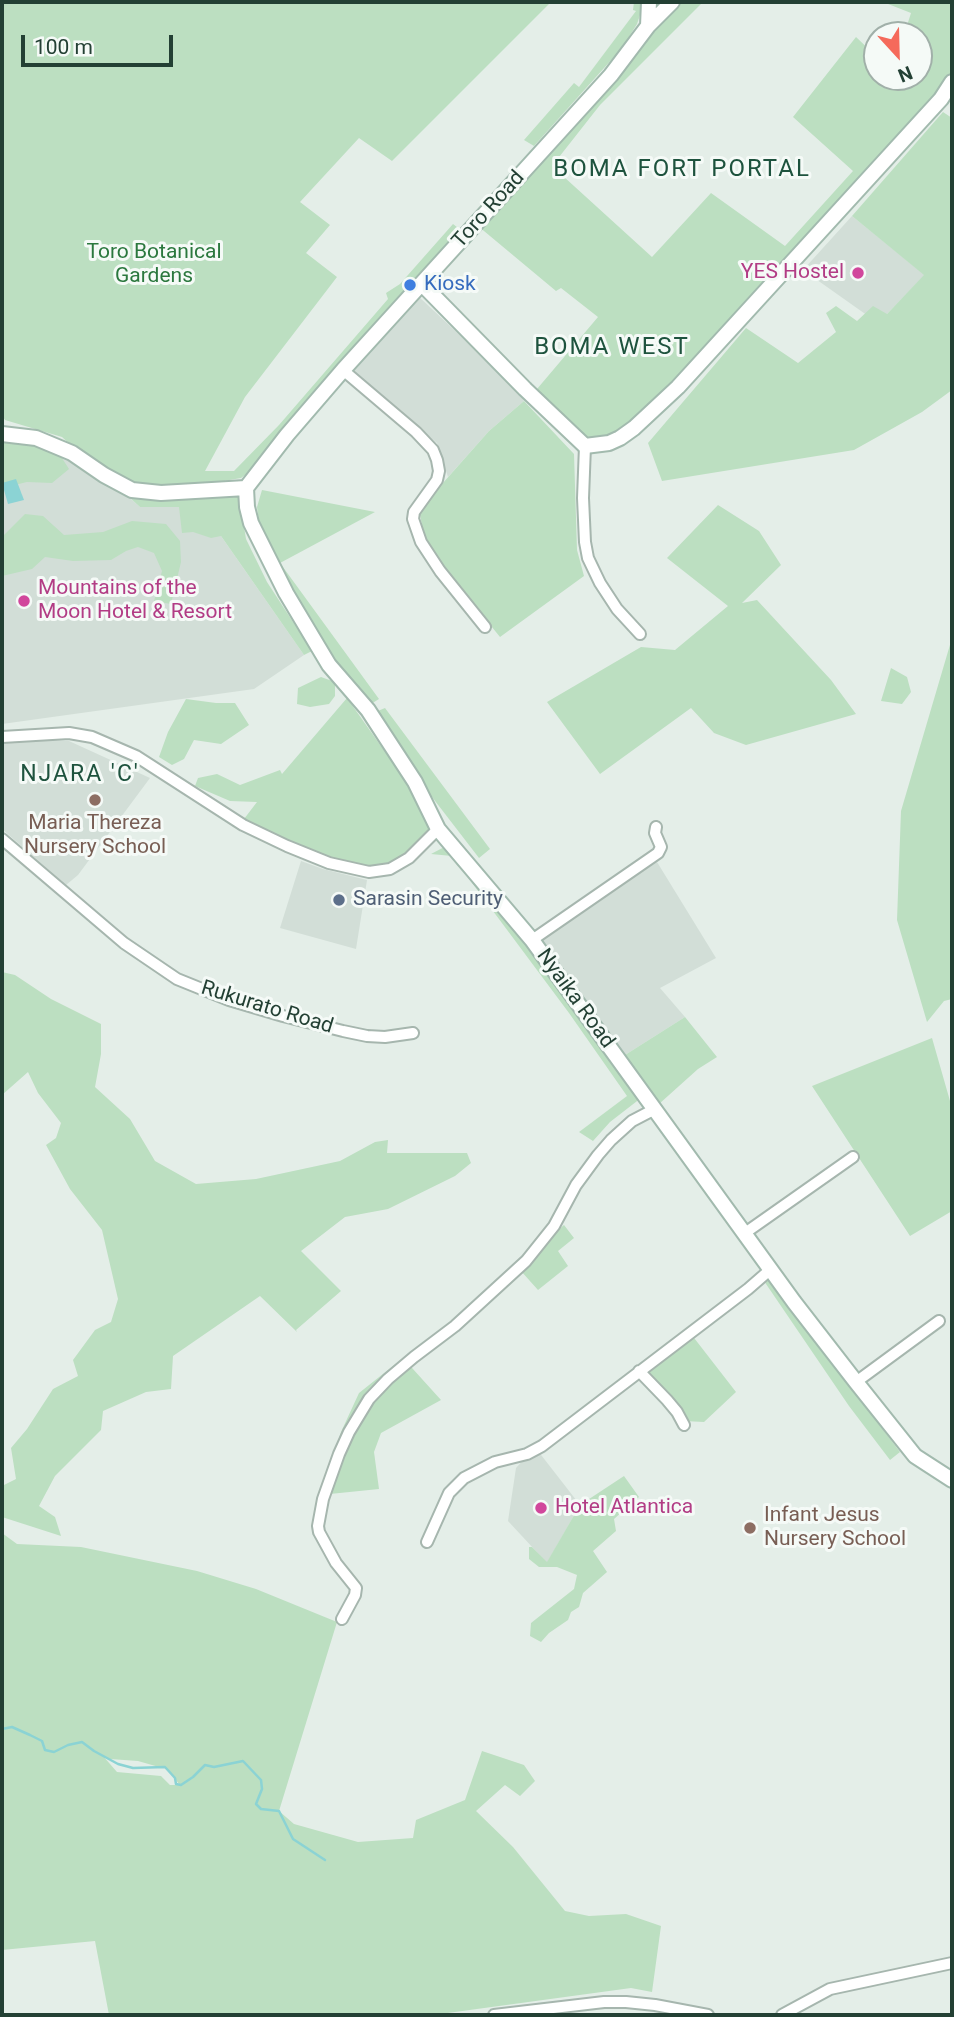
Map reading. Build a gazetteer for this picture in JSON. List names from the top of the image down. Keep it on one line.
{"streets":{"main road":["Toro Road","Nyaika Road"],"street":["Rukurato Road"]},"crossings":[["Toro Road","Nyaika Road"]],"districts":["BOMA FORT PORTAL","BOMA WEST","NJARA 'C'"],"parks":["Toro Botanical Gardens"],"places":["YES Hostel","Kiosk","Mountains of the Moon Hotel & Resort","Maria Thereza Nursery School","Sarasin Security","Hotel Atlantica","Infant Jesus Nursery School"],"scale_bar":"100 m","north":"bottom"}
